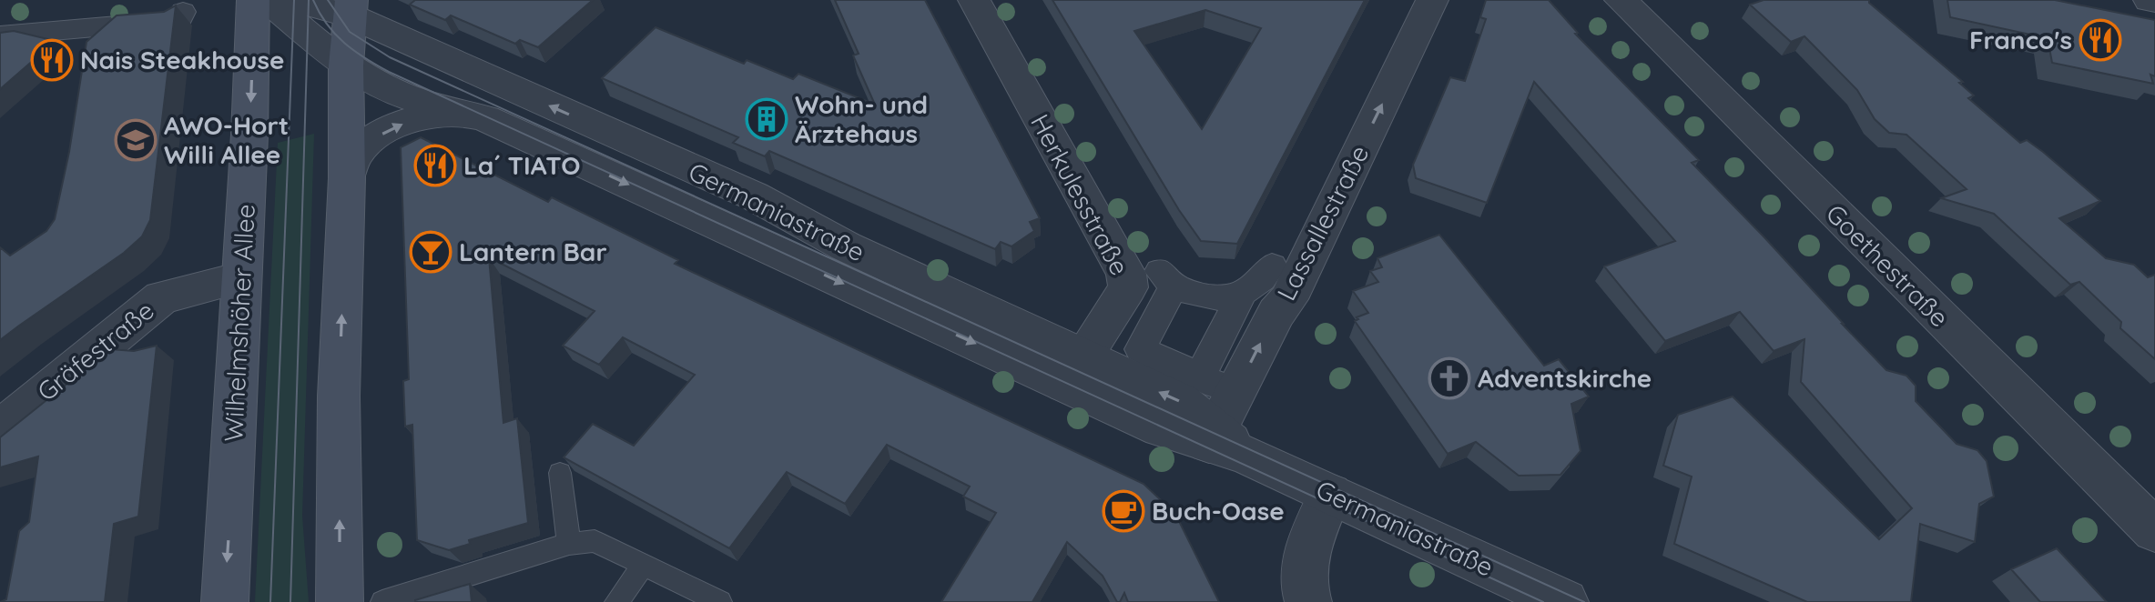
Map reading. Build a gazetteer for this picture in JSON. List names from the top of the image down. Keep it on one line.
{"streets":{"main road":["Wilhelmshöher Allee"],"street":["Herkulesstraße","Germaniastraße","Lassallestraße","Goethestraße","Gräfestraße"]},"crossings":[["Herkulesstraße","Germaniastraße"],["Germaniastraße","Lassallestraße"],["Wilhelmshöher Allee","Gräfestraße"]],"one_way":["Lassallestraße"],"places":{"restaurant":["Franco's","Nais Steakhouse","La´ TIATO"],"building":["Wohn- und Ärztehaus"],"school or university":["AWO-Hort Willi Allee"],"bar":["Lantern Bar"],"church":["Adventskirche"],"cafe":["Buch-Oase"]}}
